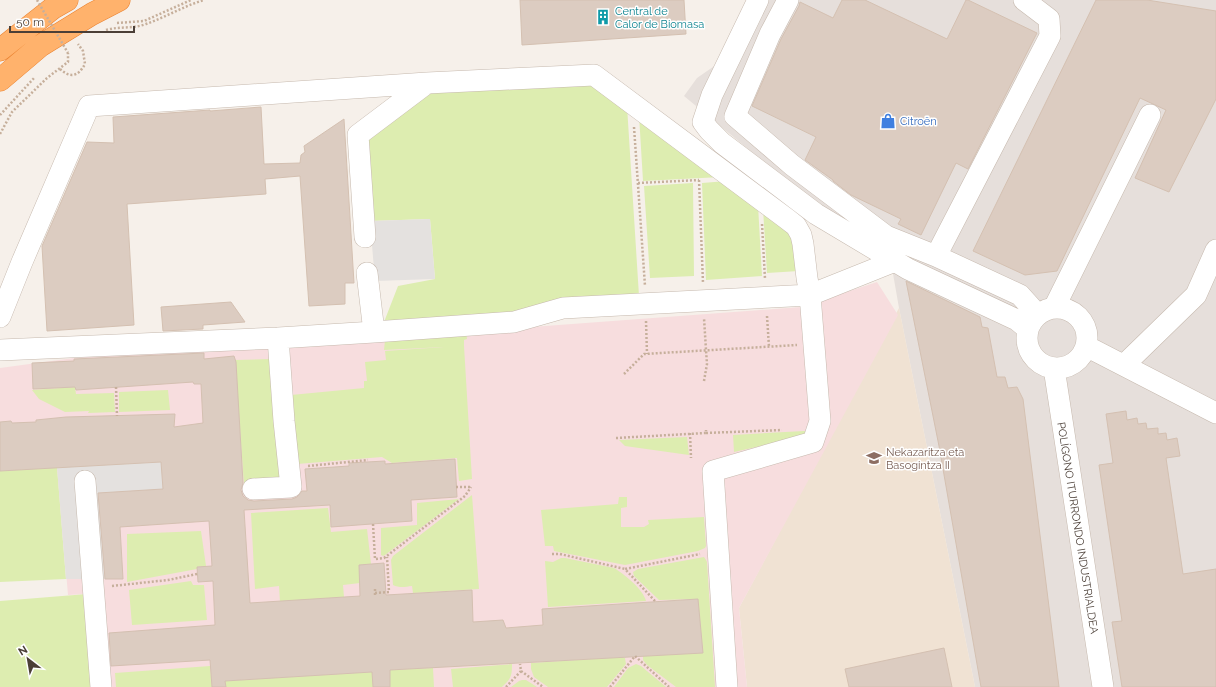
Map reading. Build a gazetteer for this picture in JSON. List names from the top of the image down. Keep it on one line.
{"streets":{"street":["POLÍGONO ITURRONDO INDUSTRIALDEA"]},"places":{"building":["Central de Calor de Biomasa"],"shop":["Citroën"],"school or university":["Nekazaritza eta Basogintza II"]},"scale_bar":"50 m","north":"top left"}
